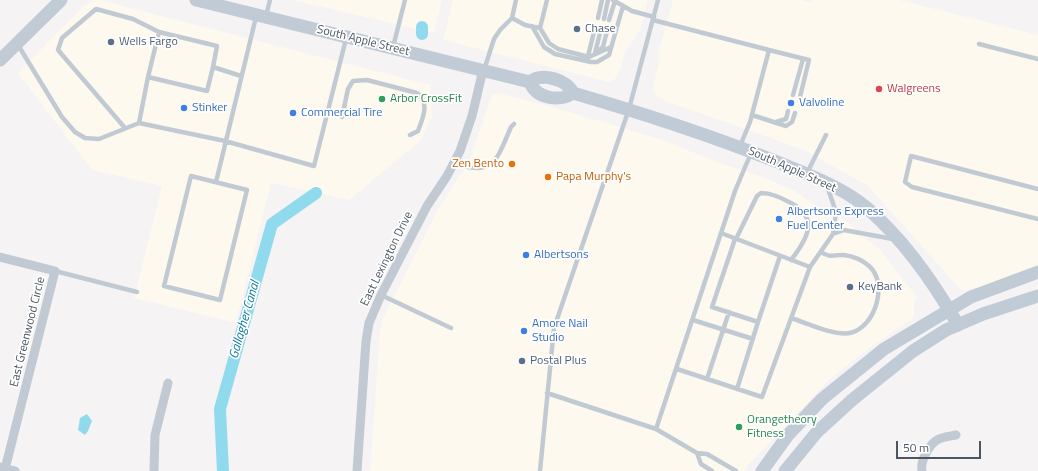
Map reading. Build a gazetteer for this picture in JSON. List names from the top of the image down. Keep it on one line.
{"streets":{"main road":["South Apple Street"],"street":["East Lexington Drive","East Greenwood Circle"]},"crossings":[["South Apple Street","East Lexington Drive"]],"water":["Gallagher Canal"],"places":["Chase","Wells Fargo","Walgreens","Arbor CrossFit","Valvoline","Stinker","Commercial Tire","Zen Bento","Papa Murphy's","Albertsons Express Fuel Center","Albertsons","KeyBank","Amore Nail Studio","Postal Plus","Orangetheory Fitness"],"scale_bar":"50 m"}
